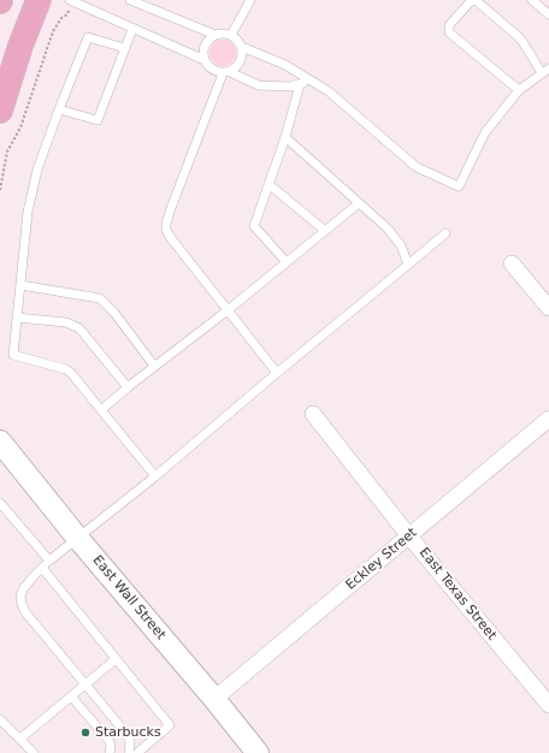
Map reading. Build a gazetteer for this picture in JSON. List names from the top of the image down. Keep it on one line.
{"streets":{"street":["Eckley Street","East Texas Street","East Wall Street"]},"crossings":[["Eckley Street","East Texas Street"],["Eckley Street","East Wall Street"]],"places":["Starbucks"]}
